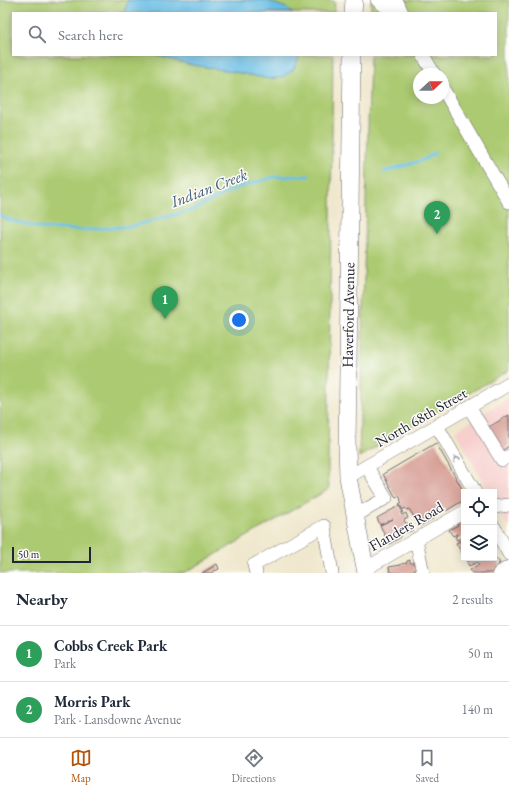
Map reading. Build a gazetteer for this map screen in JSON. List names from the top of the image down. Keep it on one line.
{"streets":{"main road":["Haverford Avenue"],"street":["North 68th Street","Flanders Road"]},"crossings":[["Haverford Avenue","North 68th Street"],["Haverford Avenue","Flanders Road"]],"water":["Indian Creek"],"scale_bar":"50 m","north":"right","page":{"search":"Search here","pins":["2","1"],"scale":"50 m","heading":["Nearby","2 results"],"list":[{"mark":"1","name":"Cobbs Creek Park","note":"Park","value":"50 m"},{"mark":"2","name":"Morris Park","note":"Park · Lansdowne Avenue","value":"140 m"}],"nav":["Map","Directions","Saved"]}}
